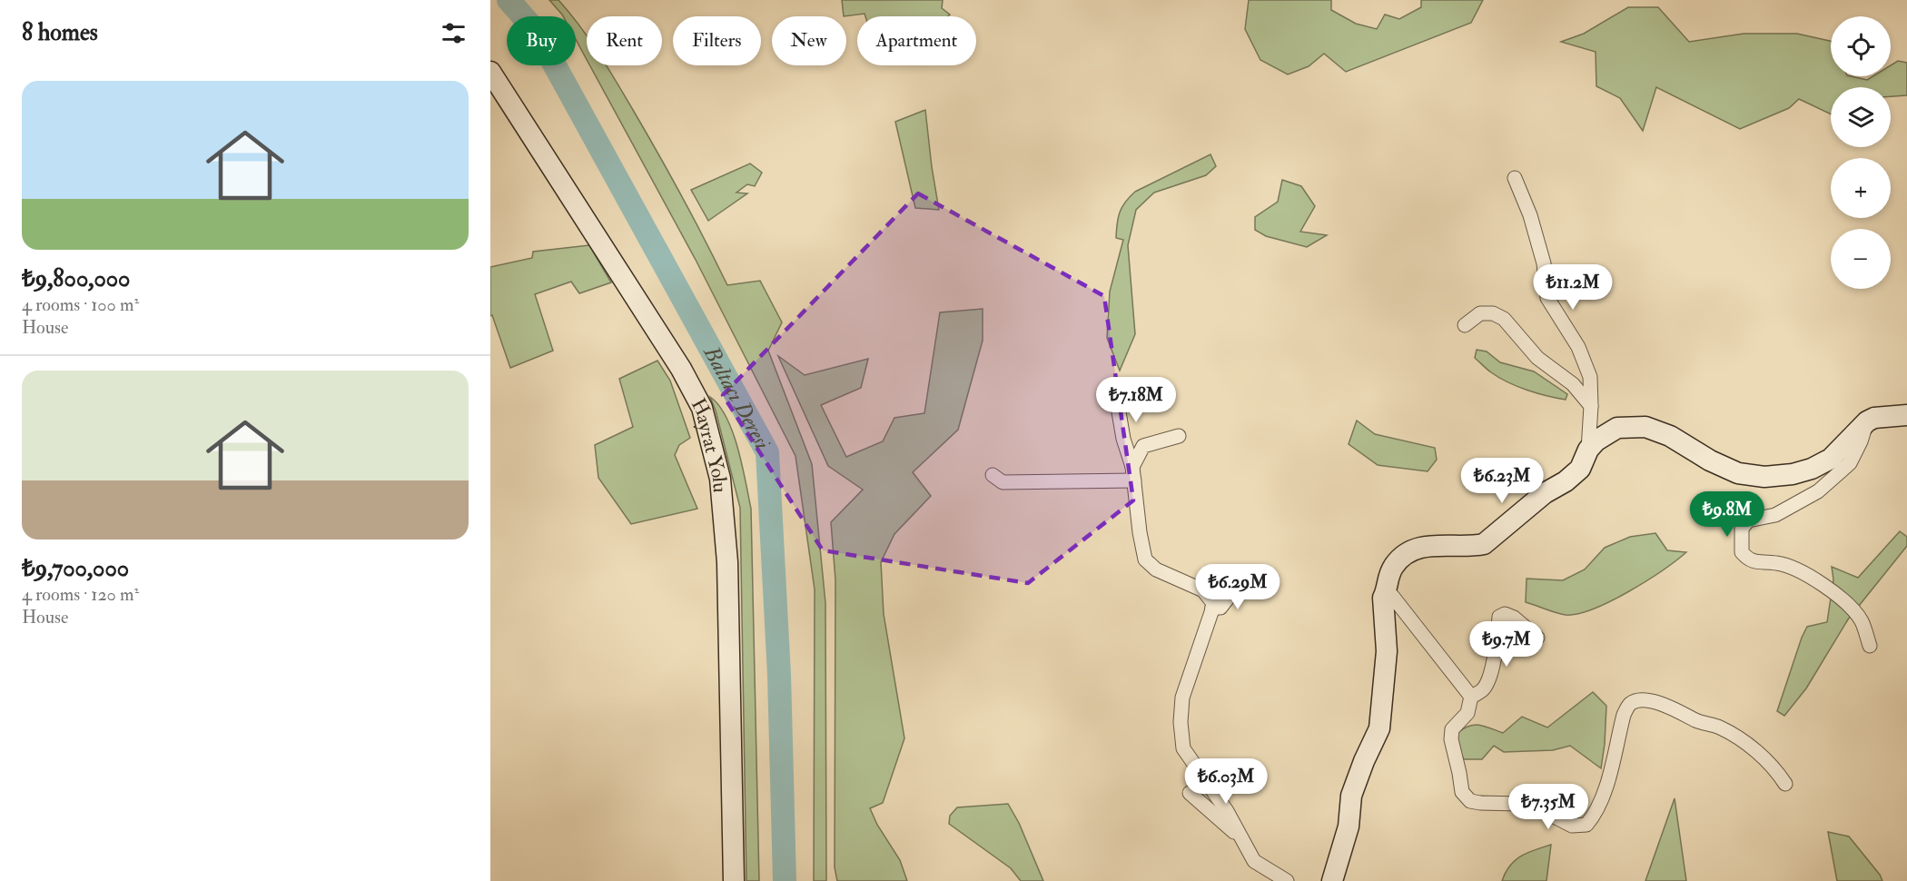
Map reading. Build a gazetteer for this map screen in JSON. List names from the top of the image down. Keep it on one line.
{"streets":{"street":["Hayrat Yolu"]},"water":["Baltacı Deresi"],"page":{"heading":"8 homes","map_buttons":["+","−"],"chip":["Buy","Rent","Filters","New","Apartment"],"list":[{"name":"₺9,800,000","note":"4 rooms · 100 m² · House"},{"name":"₺9,700,000","note":"4 rooms · 120 m² · House"}],"price":["₺11.2M","₺7.18M","₺6.23M","₺9.8M","₺6.29M","₺9.7M","₺6.03M","₺7.35M"]}}
